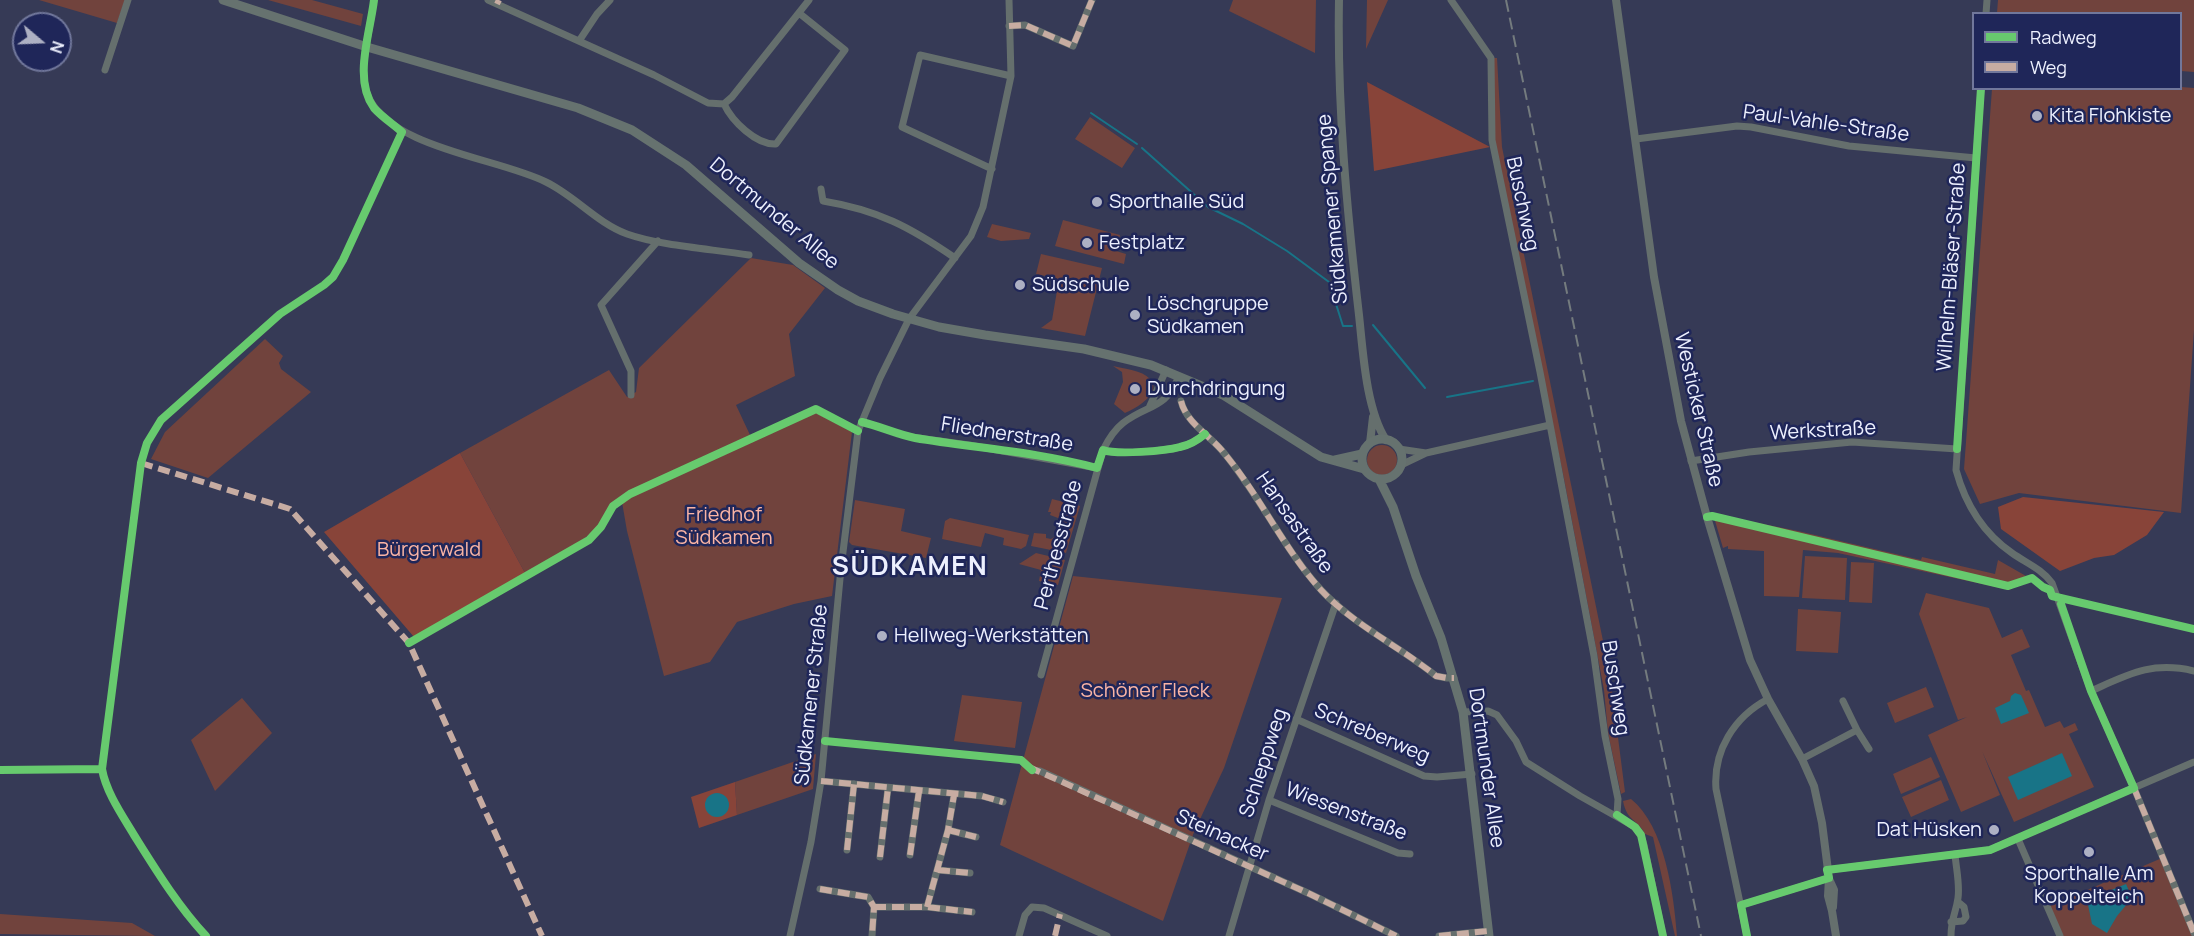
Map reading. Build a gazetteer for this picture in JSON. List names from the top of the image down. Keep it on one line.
{"streets":{"main road":["Dortmunder Allee"],"street":["Paul-Vahle-Straße","Buschweg","Südkamener Spange","Wilhelm-Bläser-Straße","Westicker Straße","Werkstraße","Fliednerstraße","Hansastraße","Perthesstraße","Südkamener Straße","Schreberweg","Schleppweg","Wiesenstraße","Steinacker"]},"crossings":[["Paul-Vahle-Straße","Wilhelm-Bläser-Straße"],["Paul-Vahle-Straße","Westicker Straße"],["Dortmunder Allee","Hansastraße"],["Dortmunder Allee","Perthesstraße"],["Dortmunder Allee","Südkamener Straße"],["Dortmunder Allee","Schreberweg"],["Wilhelm-Bläser-Straße","Werkstraße"],["Westicker Straße","Werkstraße"],["Fliednerstraße","Perthesstraße"],["Hansastraße","Schleppweg"],["Schreberweg","Schleppweg"],["Schleppweg","Wiesenstraße"],["Schleppweg","Steinacker"]],"districts":["SÜDKAMEN"],"parks":["Friedhof Südkamen","Bürgerwald","Schöner Fleck"],"places":["Kita Flohkiste","Sporthalle Süd","Festplatz","Südschule","Löschgruppe Südkamen","Durchdringung","Hellweg-Werkstätten","Dat Hüsken","Sporthalle Am Koppelteich"],"legend":["Radweg","Weg"],"north":"right"}
